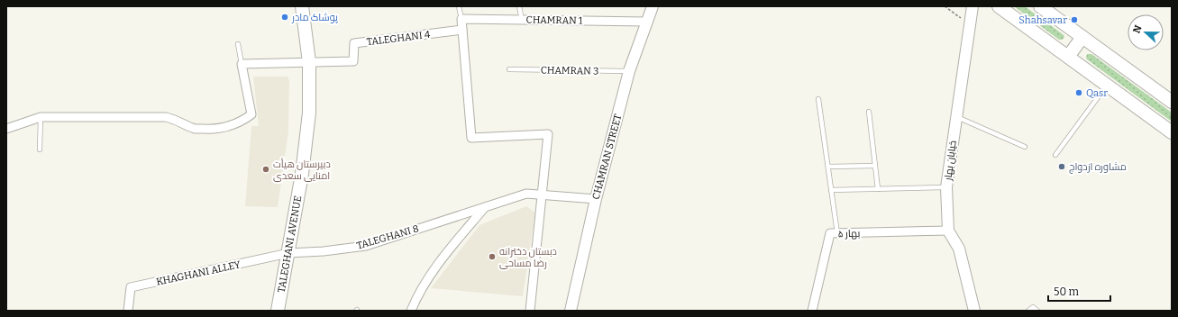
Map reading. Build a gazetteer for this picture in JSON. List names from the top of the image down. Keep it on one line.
{"streets":{"main road":["CHAMRAN STREET","خیابان بهار","TALEGHANI AVENUE"],"street":["CHAMRAN 1","TALEGHANI 4","بهار ۵","TALEGHANI 8","KHAGHANI ALLEY"],"lane":["CHAMRAN 3"]},"crossings":[["CHAMRAN 1","CHAMRAN STREET"],["TALEGHANI 4","TALEGHANI AVENUE"],["CHAMRAN 3","CHAMRAN STREET"],["CHAMRAN STREET","TALEGHANI 8"],["خیابان بهار","بهار ۵"],["TALEGHANI 8","TALEGHANI AVENUE"],["TALEGHANI 8","KHAGHANI ALLEY"],["TALEGHANI AVENUE","KHAGHANI ALLEY"]],"places":["پوشاک مادر","Shahsavar","Qasr","مشاوره ازدواج","دبیرستان هیأت امنایی سعدی","دبستان دخترانه رضا مساحی"],"scale_bar":"50 m","north":"left"}
